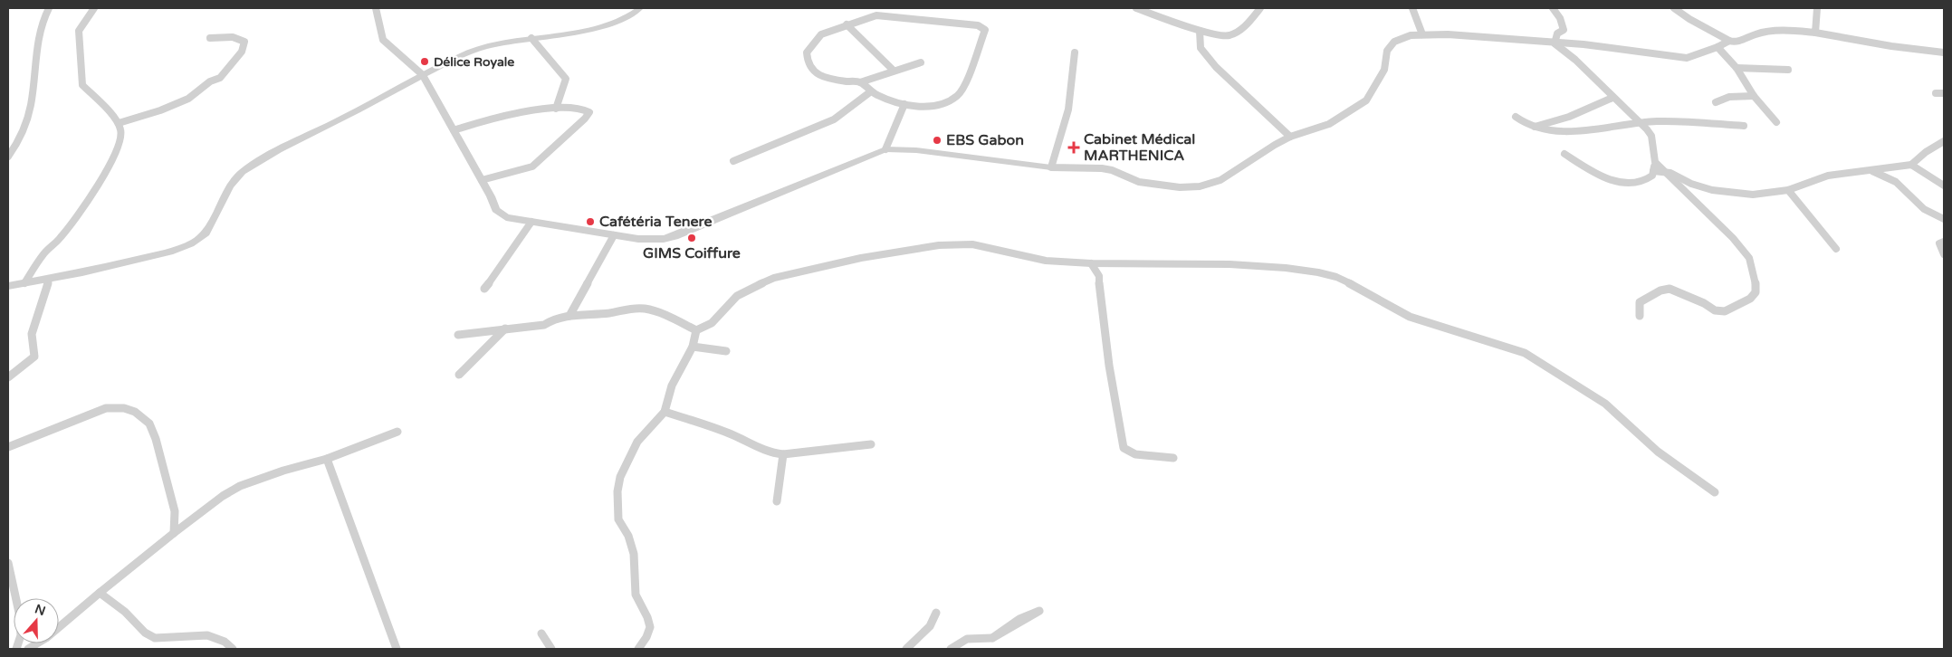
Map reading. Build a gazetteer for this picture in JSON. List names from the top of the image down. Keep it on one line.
{"places":{"other":["Délice Royale","EBS Gabon","Cafétéria Tenere","GIMS Coiffure"],"health":["Cabinet Médical MARTHENICA"]},"north":"top"}
